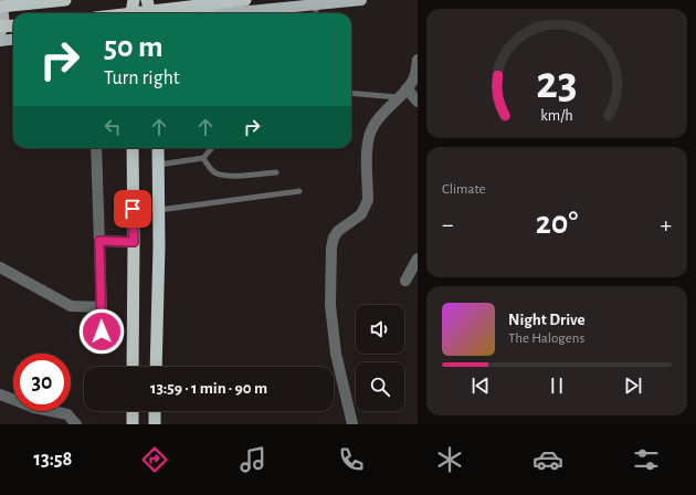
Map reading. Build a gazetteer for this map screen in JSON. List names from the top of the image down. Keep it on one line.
{"page":{"turn":["50 m","Turn right"],"tile":"Climate","heat":["−","20°","+"],"song":["Night Drive","The Halogens"],"limit":"30","trip":"13:59 · 1 min · 90 m","tabs":"13:58","gauge":["23","km/h"]}}
